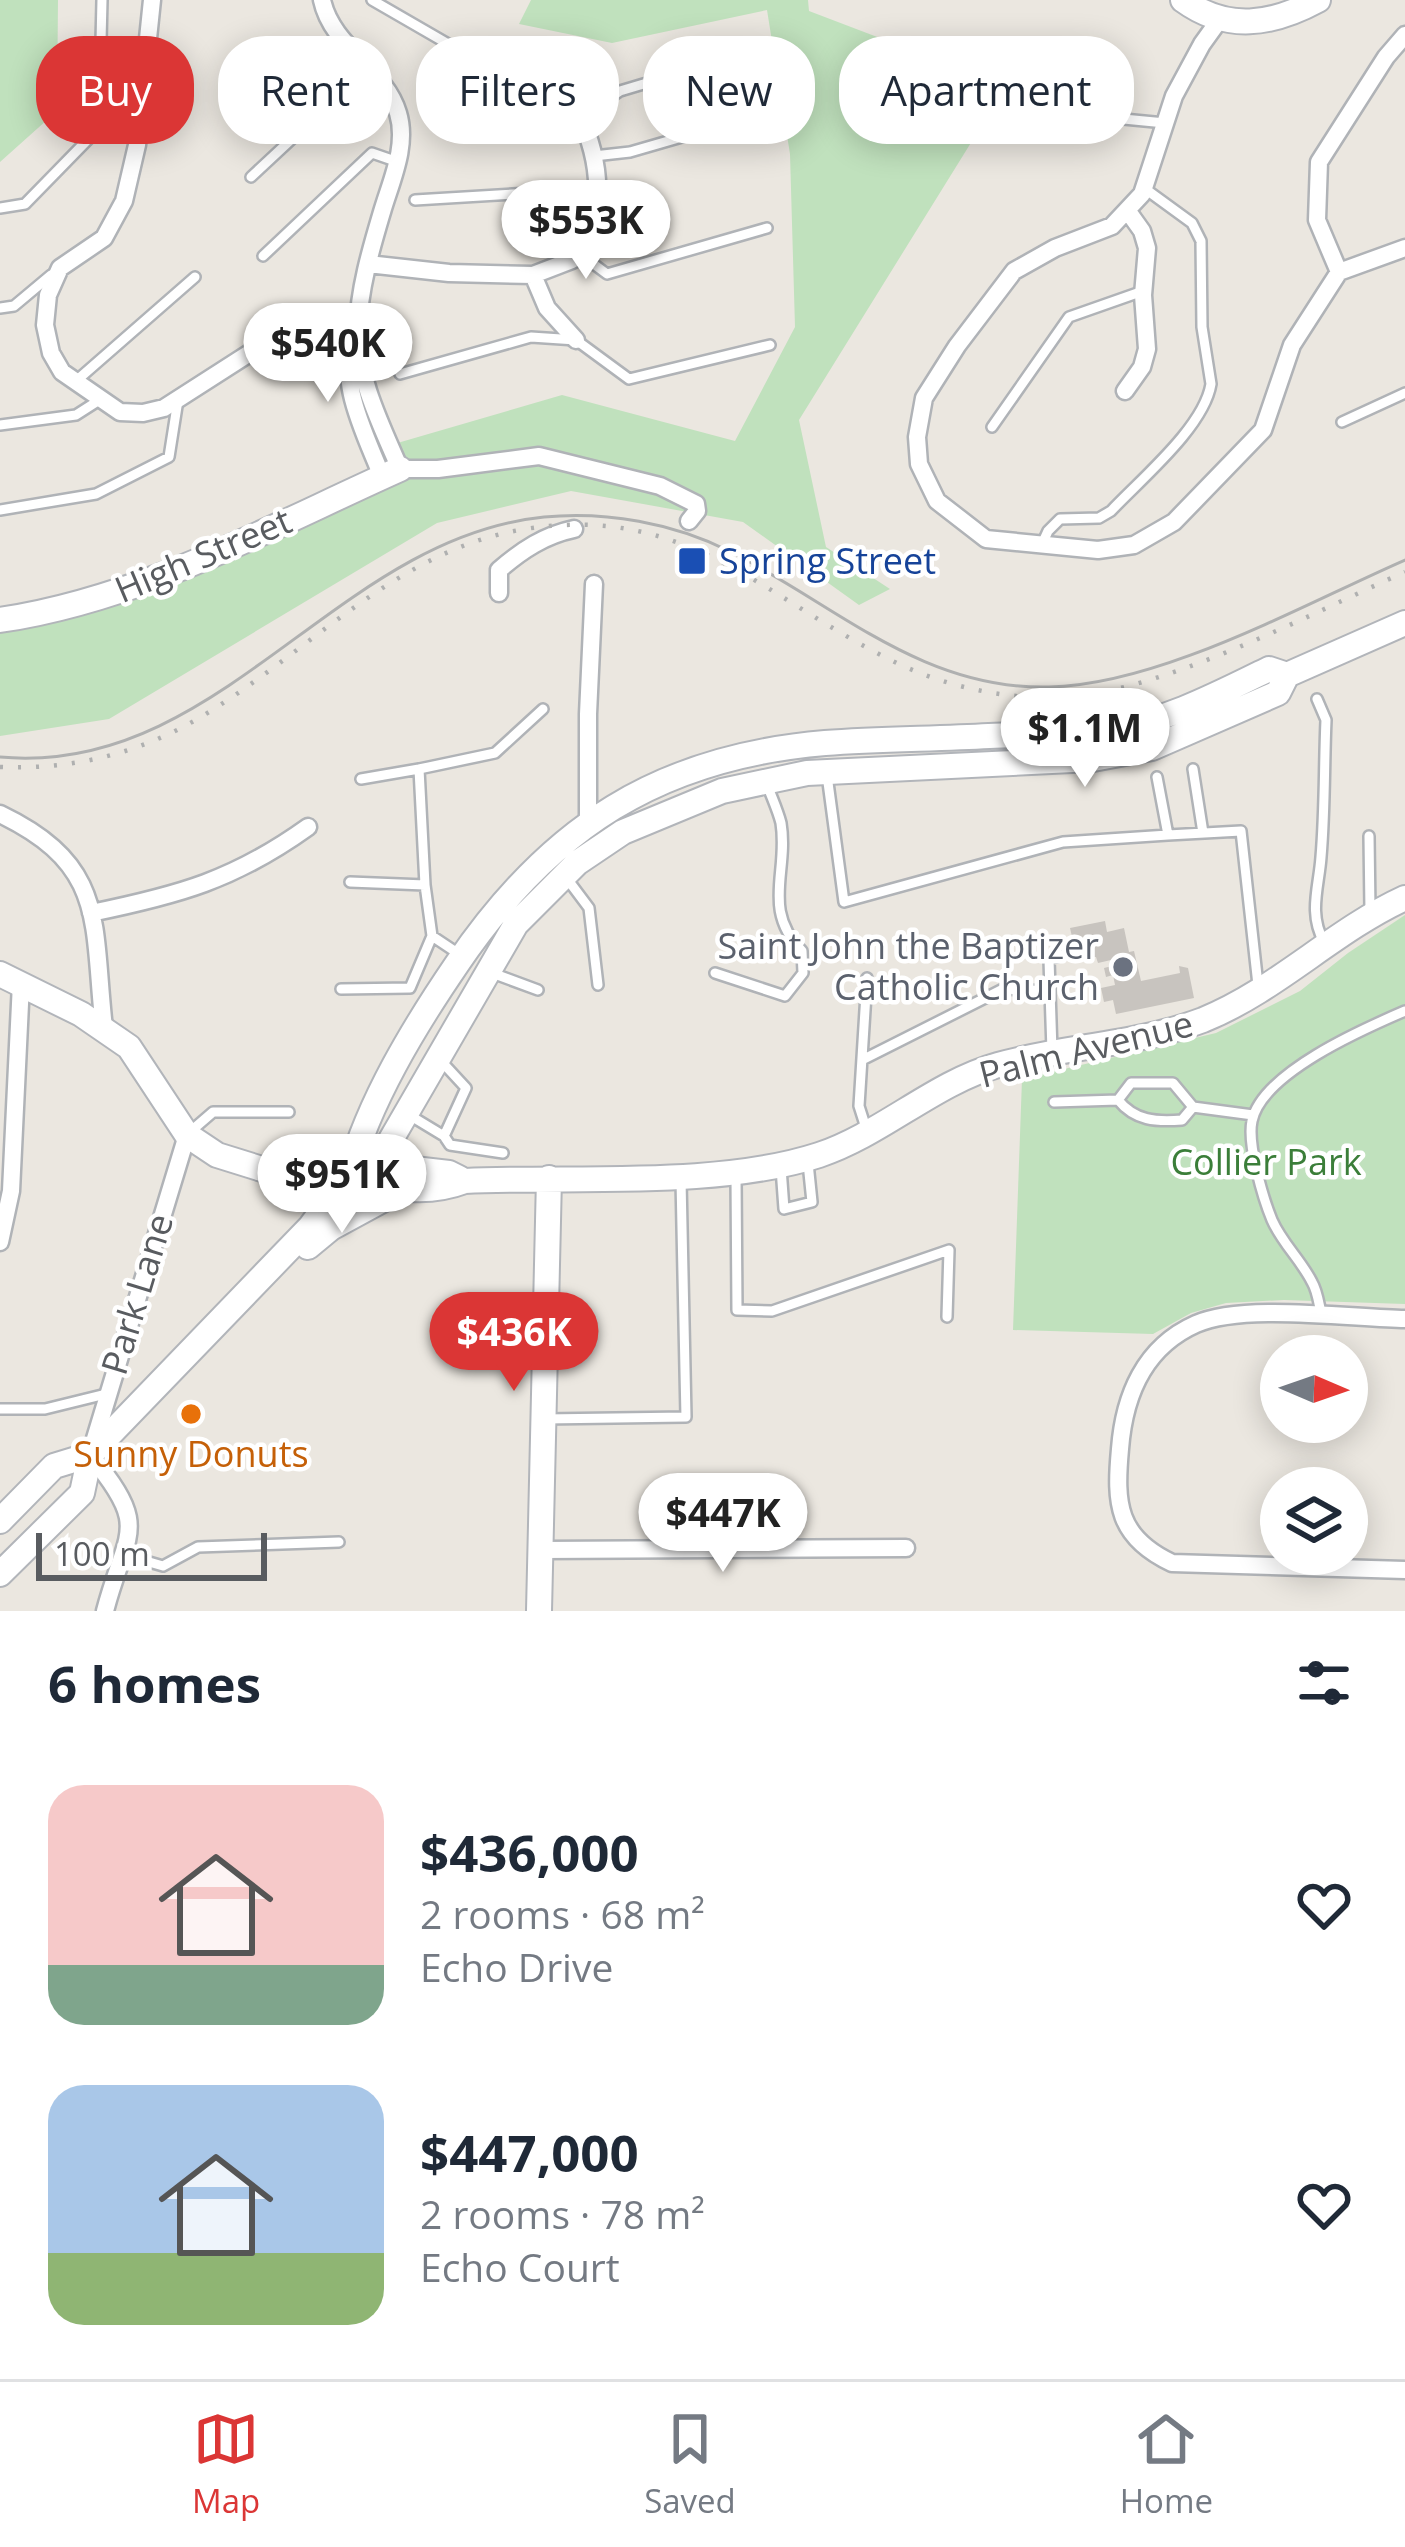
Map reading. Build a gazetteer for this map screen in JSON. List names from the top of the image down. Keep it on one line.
{"streets":{"main road":["High Street","Palm Avenue"],"street":["Park Lane"]},"parks":["Collier Park"],"places":{"transit":["Spring Street"],"other":["Saint John the Baptizer Catholic Church","Sunny Donuts"]},"scale_bar":"100 m","north":"right","page":{"chip":["Buy","Rent","Filters","New","Apartment"],"price":["$553K","$540K","$1.1M","$951K","$436K","$447K"],"scale":"100 m","heading":"6 homes","list":[{"name":"$436,000","note":"2 rooms · 68 m² · Echo Drive"},{"name":"$447,000","note":"2 rooms · 78 m² · Echo Court"}],"tabs":["Map","Saved","Home"]}}
